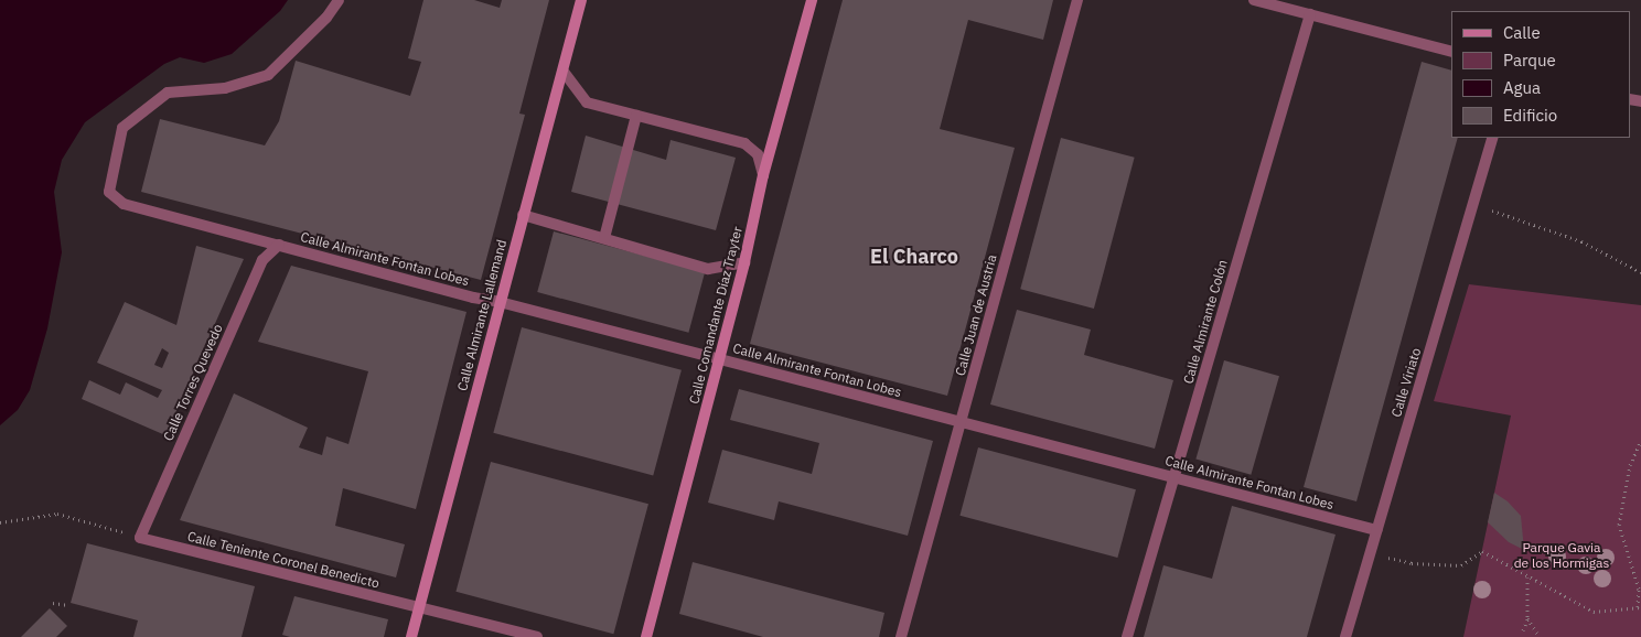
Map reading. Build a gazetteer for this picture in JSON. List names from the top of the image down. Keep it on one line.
{"streets":{"main road":["Calle Almirante Lallemand","Calle Comandante Díaz Trayter"],"street":["Calle Almirante Fontan Lobes","Calle Juan de Austria","Calle Almirante Colón","Calle Torres Quevedo","Calle Viriato","Calle Teniente Coronel Benedicto"]},"crossings":[["Calle Almirante Fontan Lobes","Calle Almirante Lallemand"],["Calle Almirante Fontan Lobes","Calle Comandante Díaz Trayter"],["Calle Almirante Fontan Lobes","Calle Juan de Austria"],["Calle Almirante Fontan Lobes","Calle Almirante Colón"],["Calle Almirante Fontan Lobes","Calle Torres Quevedo"],["Calle Almirante Fontan Lobes","Calle Viriato"],["Calle Almirante Lallemand","Calle Teniente Coronel Benedicto"],["Calle Torres Quevedo","Calle Teniente Coronel Benedicto"]],"districts":["El Charco"],"parks":["Parque Gavia de los Hormigas"],"legend":["Calle","Parque","Agua","Edificio"]}
